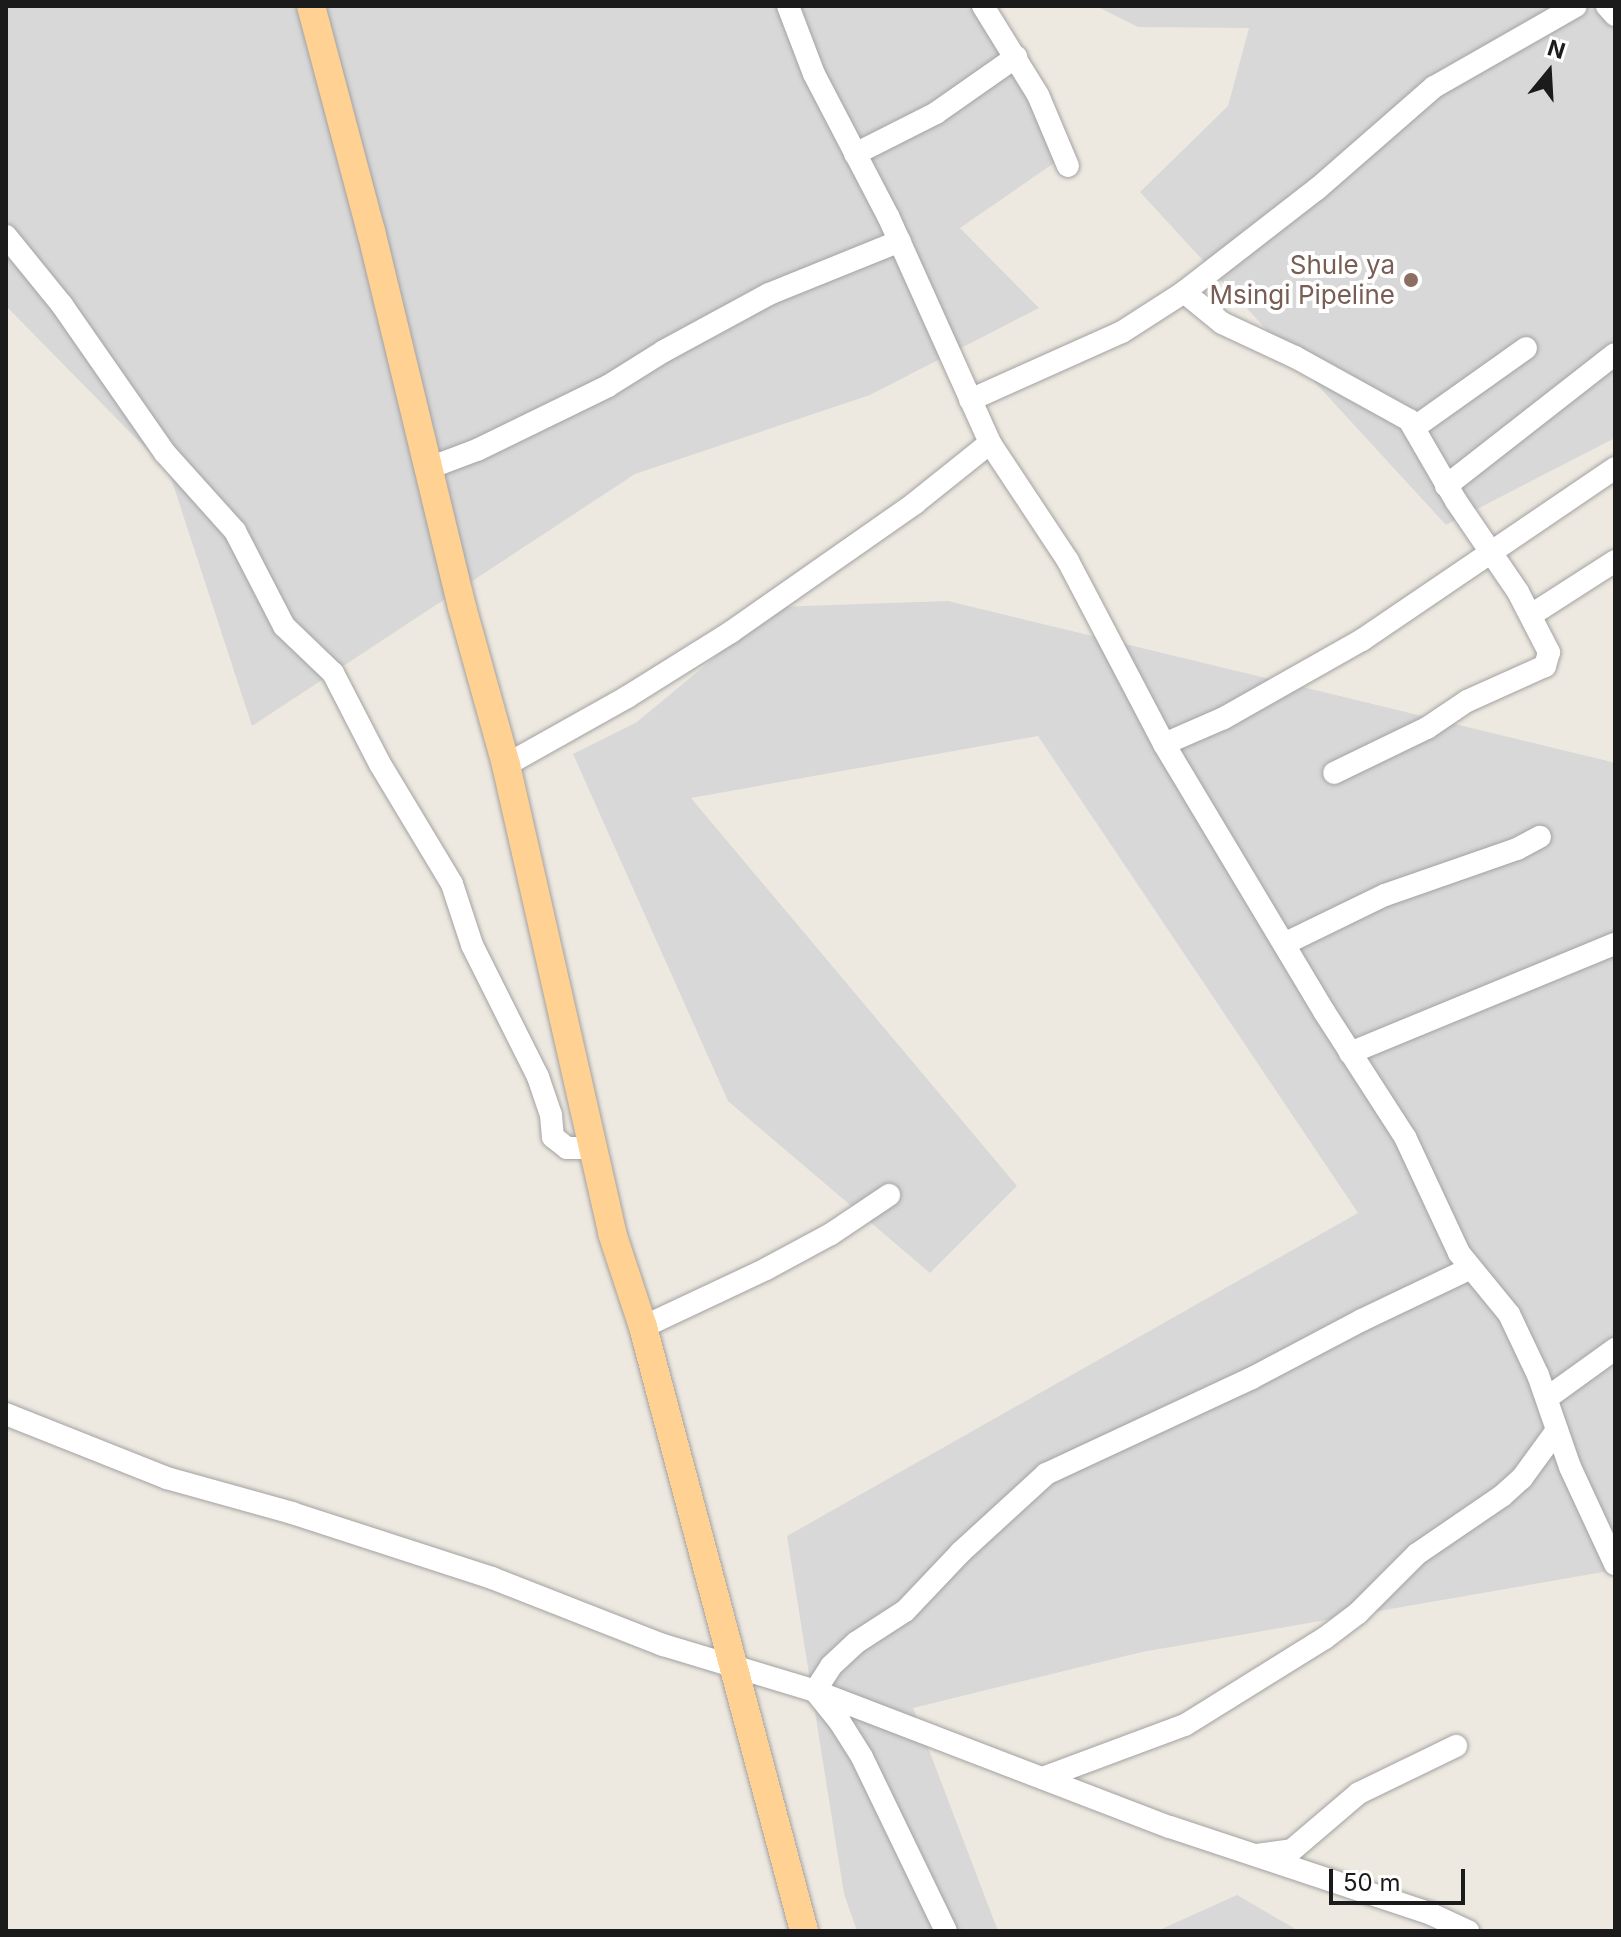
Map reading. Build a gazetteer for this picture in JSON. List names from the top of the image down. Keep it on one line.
{"places":["Shule ya Msingi Pipeline"],"scale_bar":"50 m","north":"top"}
